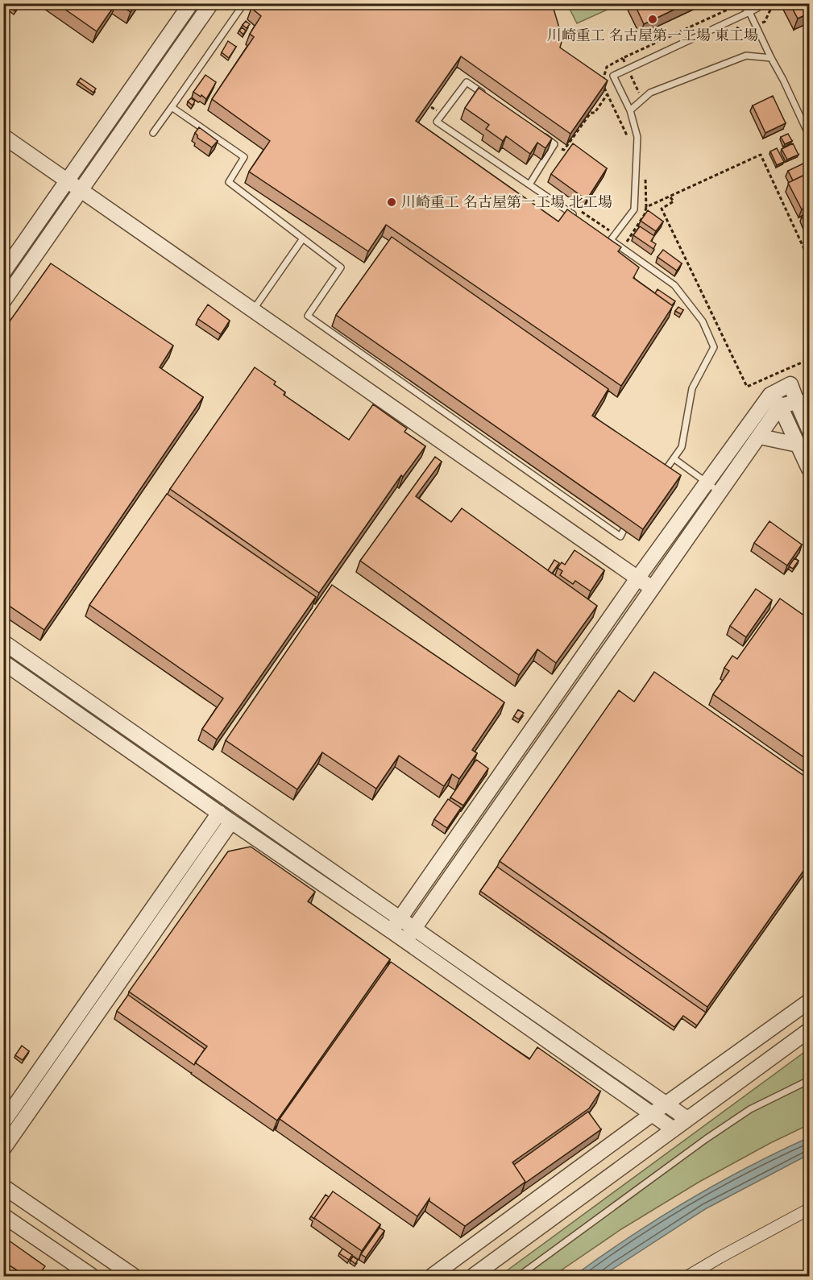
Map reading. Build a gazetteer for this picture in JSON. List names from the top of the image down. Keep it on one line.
{"places":["川崎重工 名古屋第一工場 東工場","川崎重工 名古屋第一工場 北工場"]}
